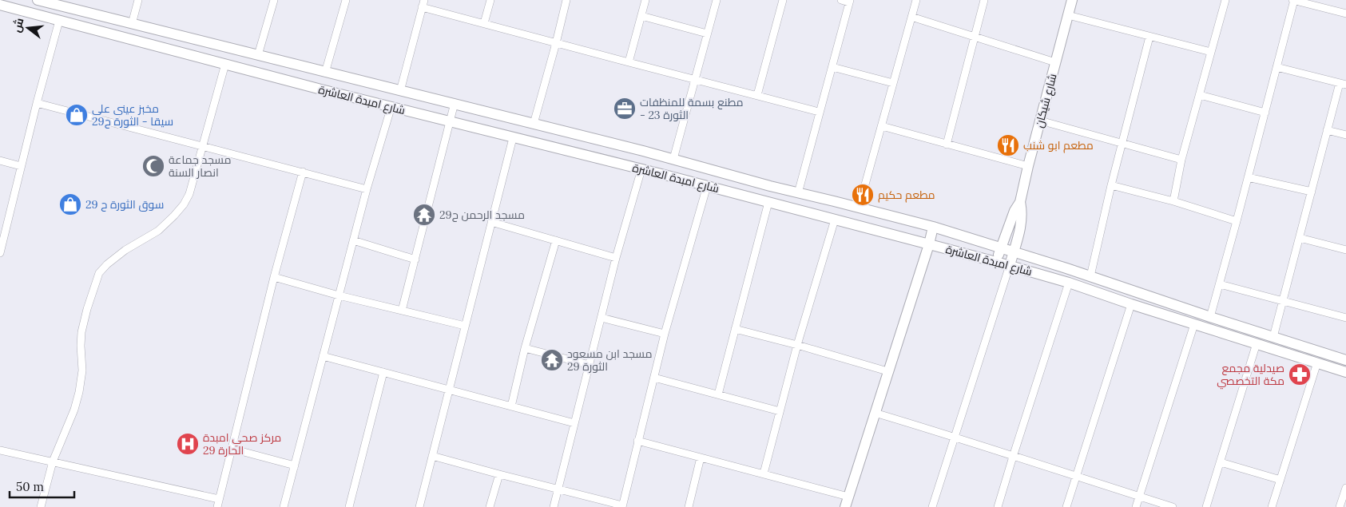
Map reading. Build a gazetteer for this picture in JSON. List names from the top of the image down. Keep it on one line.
{"streets":{"main road":["شارع امبدة العاشرة","شارع شيكان"]},"crossings":[["شارع امبدة العاشرة","شارع شيكان"]],"places":{"office":["مطنع بسمة للمنظفات - الثورة 23"],"shop":["مخبز عيني على سيقا - الثورة ح29","سوق الثورة ح 29"],"restaurant":["مطعم ابو شنب","مطعم حكيم"],"mosque":["مسجد جماعة انصار السنة"],"temple":["مسجد الرحمن ح29","مسجد ابن مسعود الثورة 29"],"pharmacy":["صيدلية مجمع مكة التخصصي"],"hospital":["مركز صحي امبدة الحارة 29"]},"scale_bar":"50 m","north":"left"}
